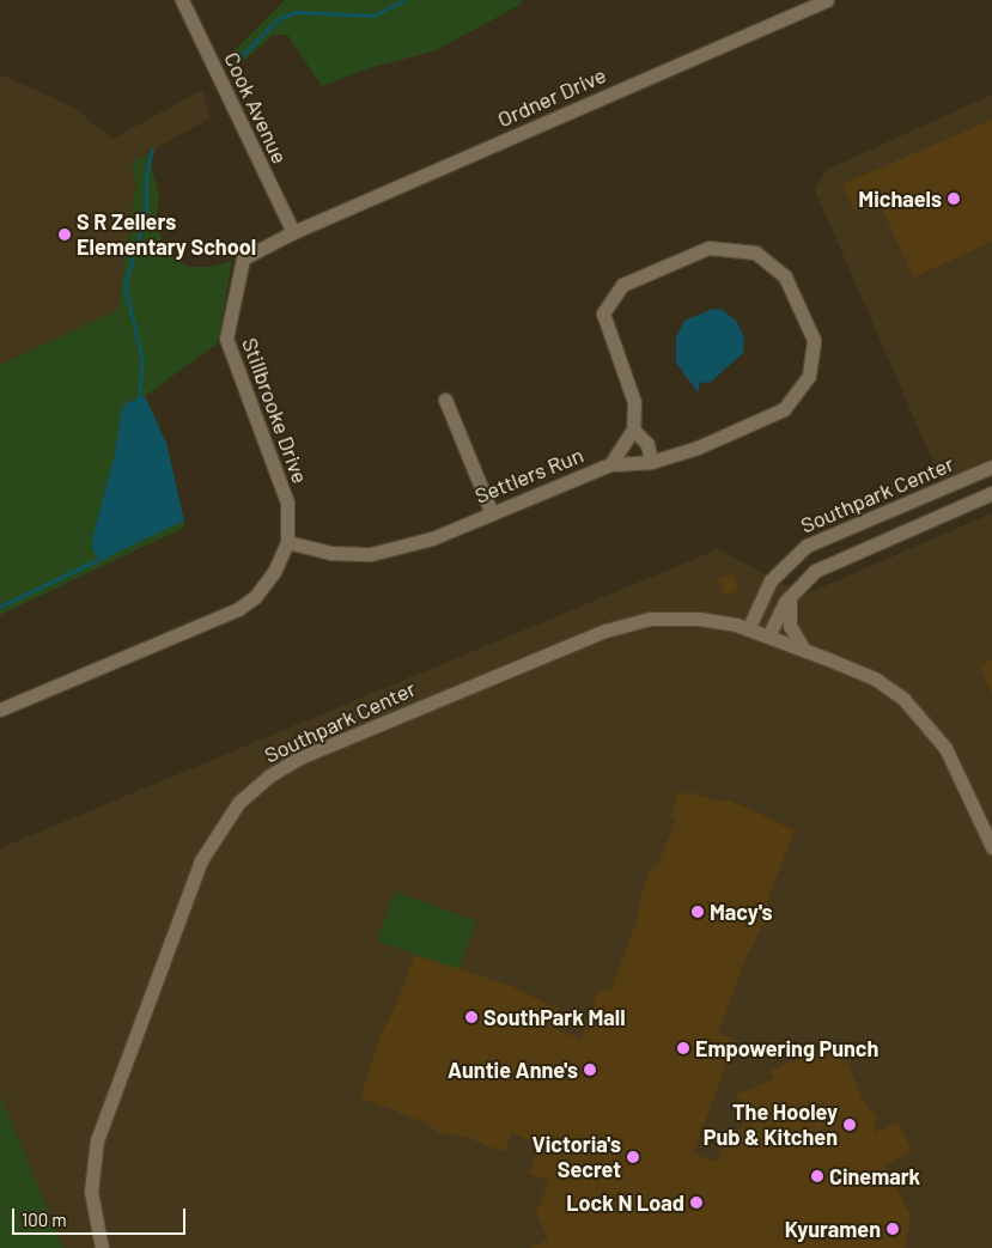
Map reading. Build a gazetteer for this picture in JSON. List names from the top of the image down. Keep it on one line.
{"streets":{"street":["Ordner Drive","Cook Avenue","Stillbrooke Drive","Settlers Run","Southpark Center"]},"crossings":[["Ordner Drive","Cook Avenue"],["Ordner Drive","Stillbrooke Drive"],["Cook Avenue","Stillbrooke Drive"],["Stillbrooke Drive","Settlers Run"]],"places":["Michaels","S R Zellers Elementary School","Macy's","SouthPark Mall","Empowering Punch","Auntie Anne's","The Hooley Pub & Kitchen","Victoria's Secret","Cinemark","Lock N Load","Kyuramen"],"scale_bar":"100 m"}
